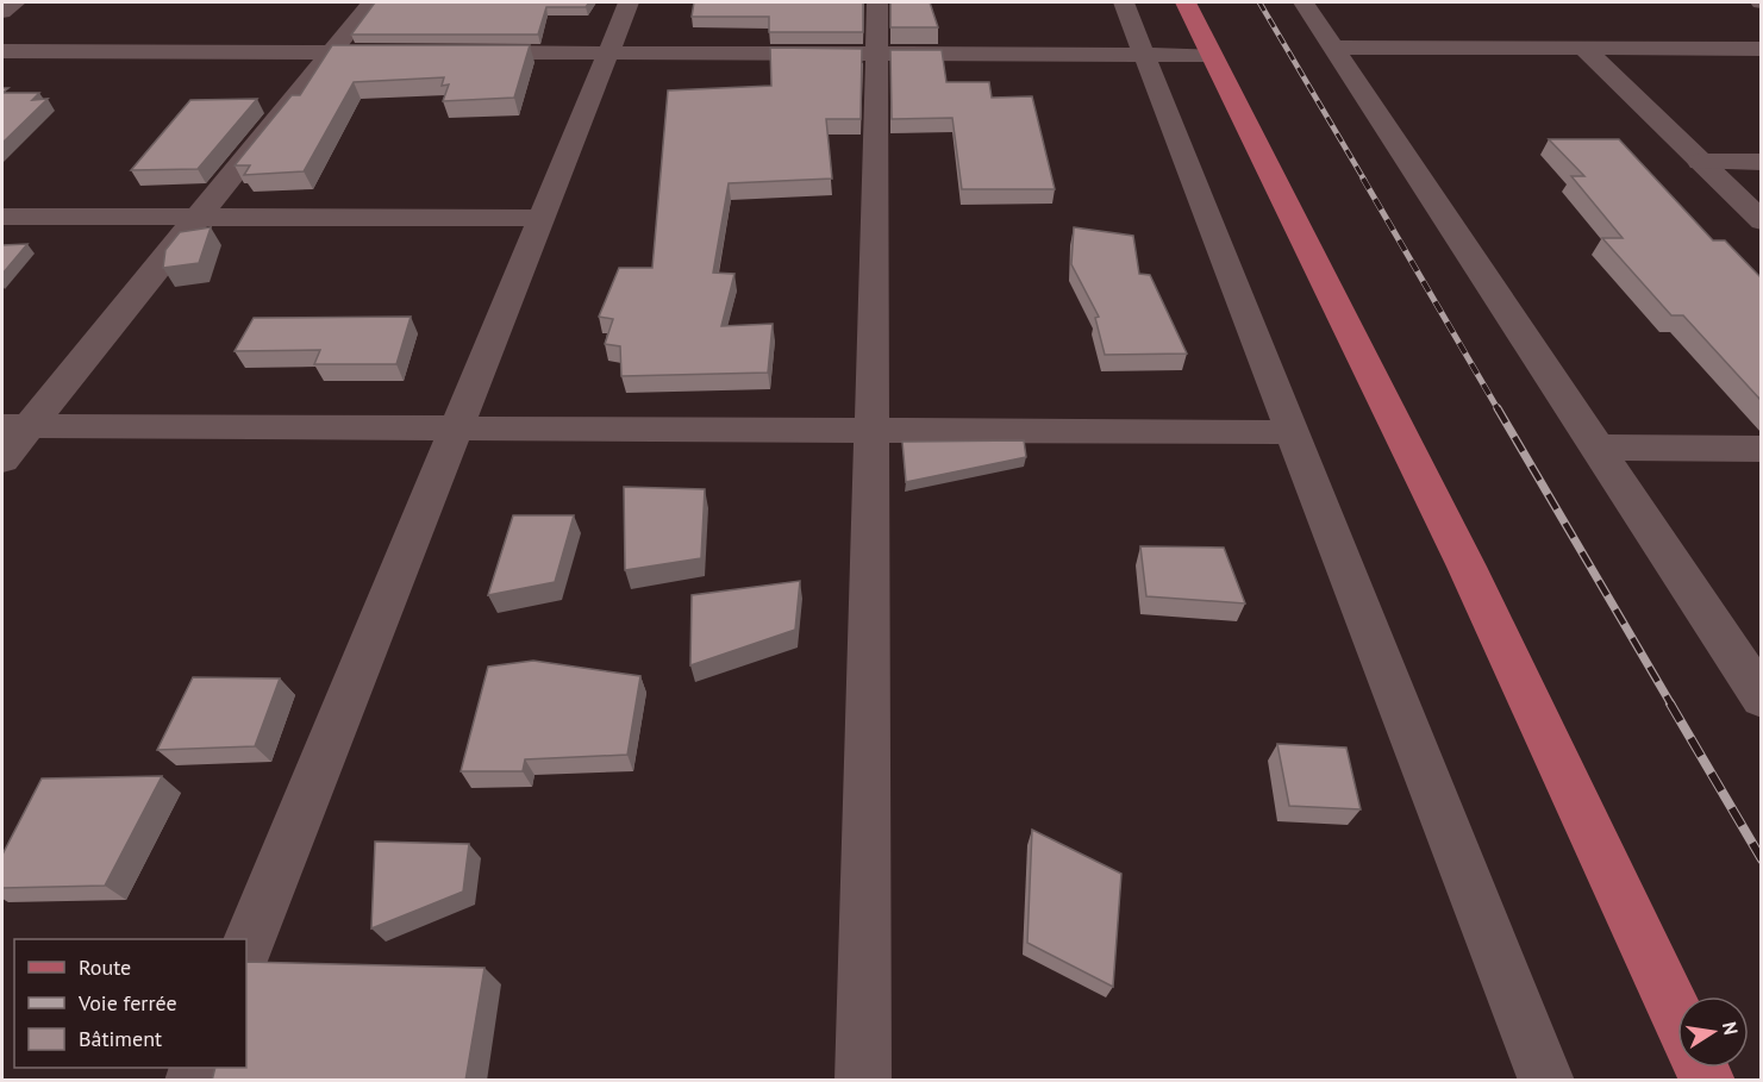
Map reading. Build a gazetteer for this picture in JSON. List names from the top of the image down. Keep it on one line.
{"legend":["Route","Voie ferrée","Bâtiment"],"north":"right"}
